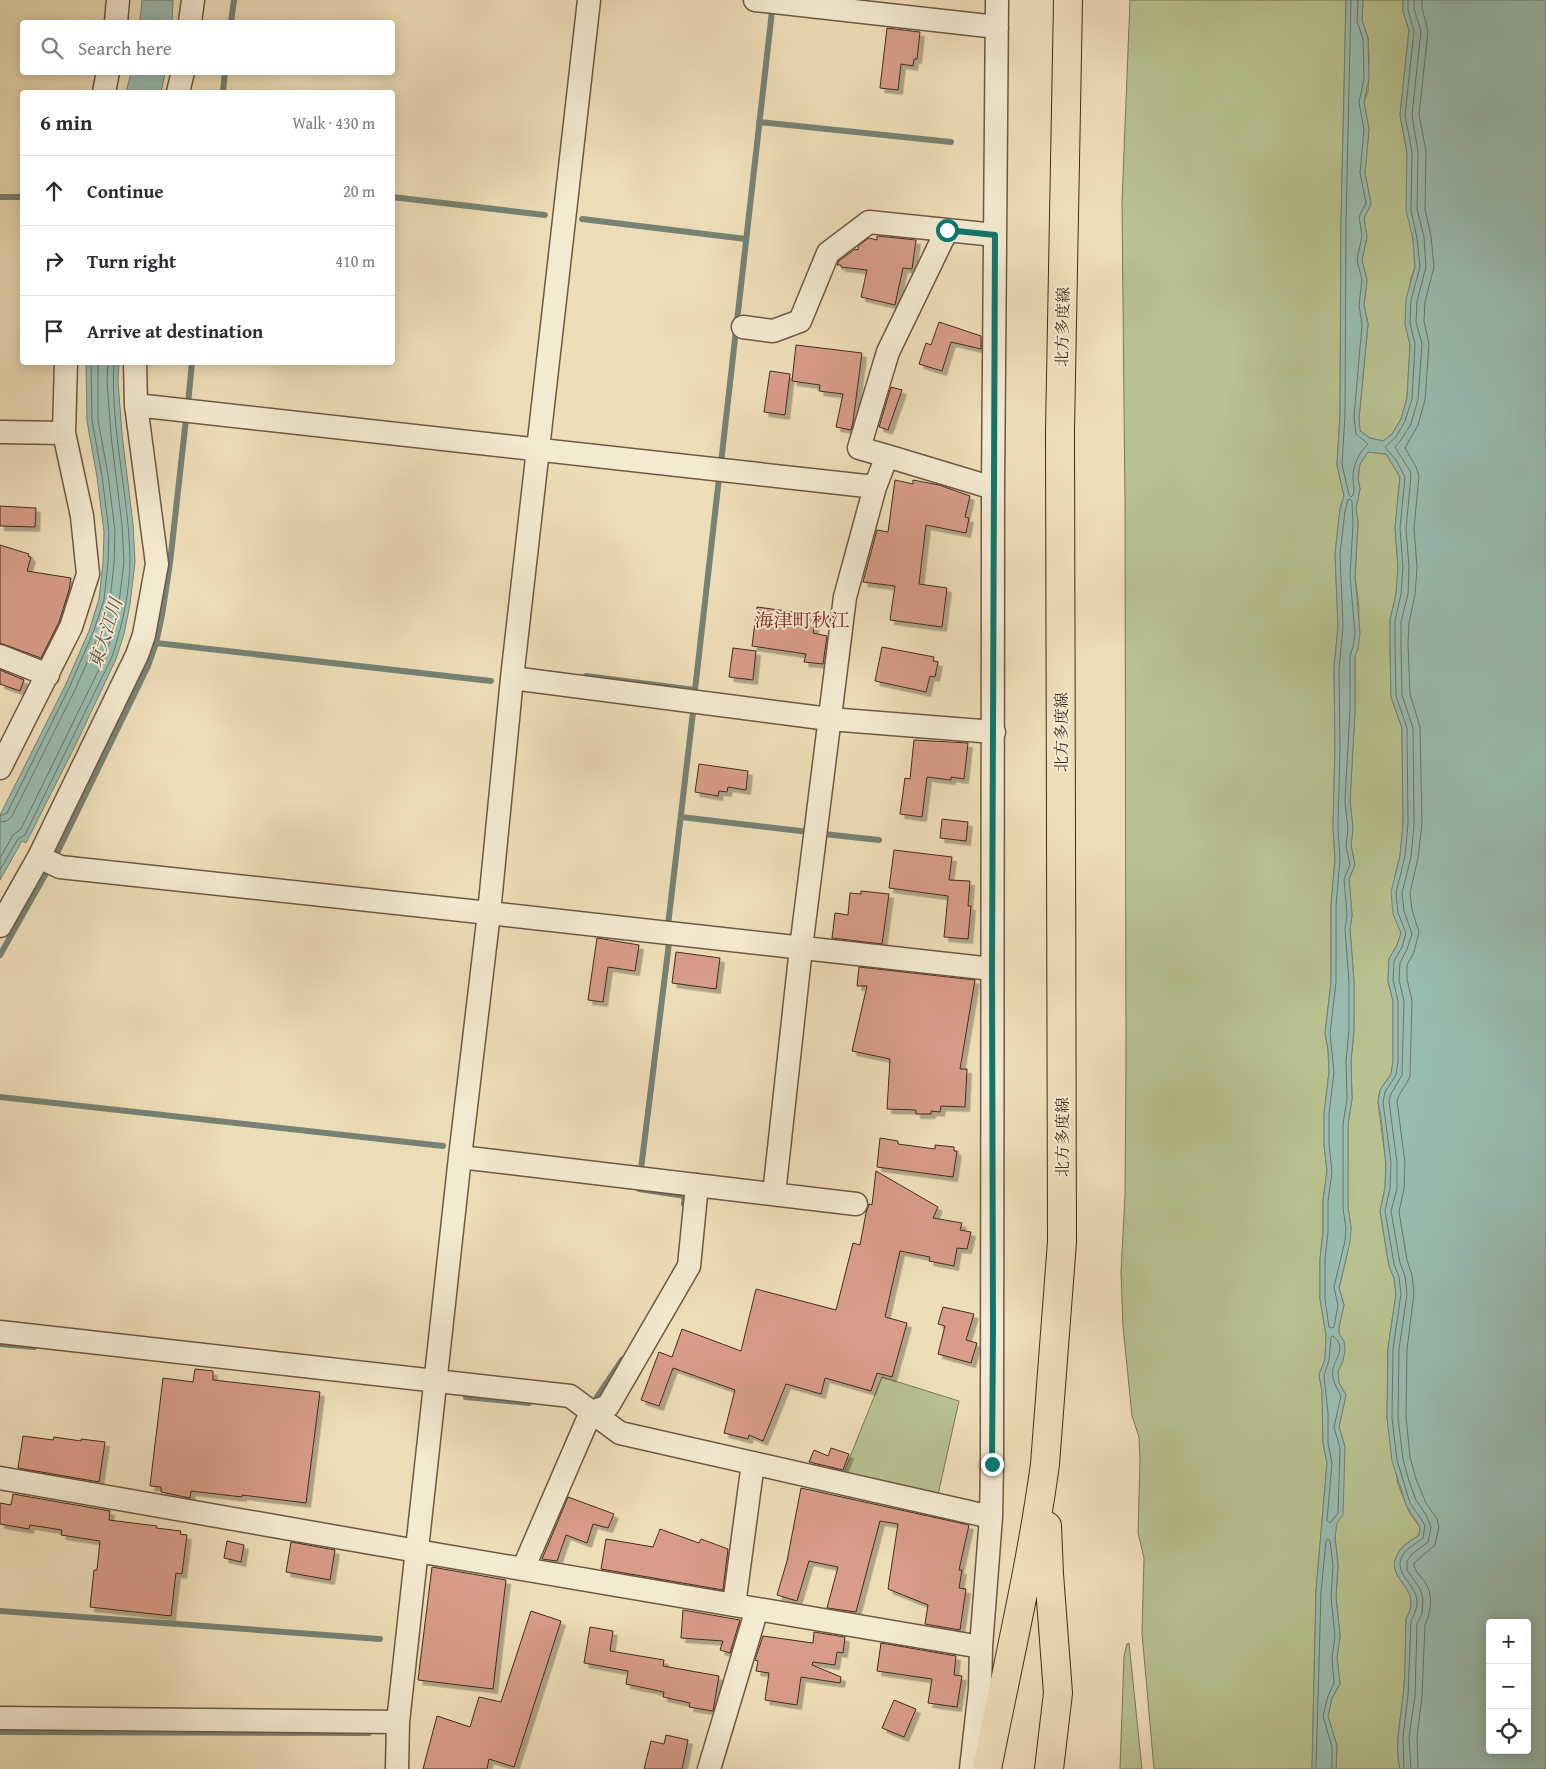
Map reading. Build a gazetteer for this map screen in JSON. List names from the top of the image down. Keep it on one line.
{"streets":{"main road":["北方多度線"]},"districts":["海津町秋江"],"water":["東大江川"],"page":{"search":"Search here","heading":["6 min","Walk · 430 m"],"list":[["Continue","20 m"],["Turn right","410 m"],"Arrive at destination"],"map_buttons":["+","−"]}}
